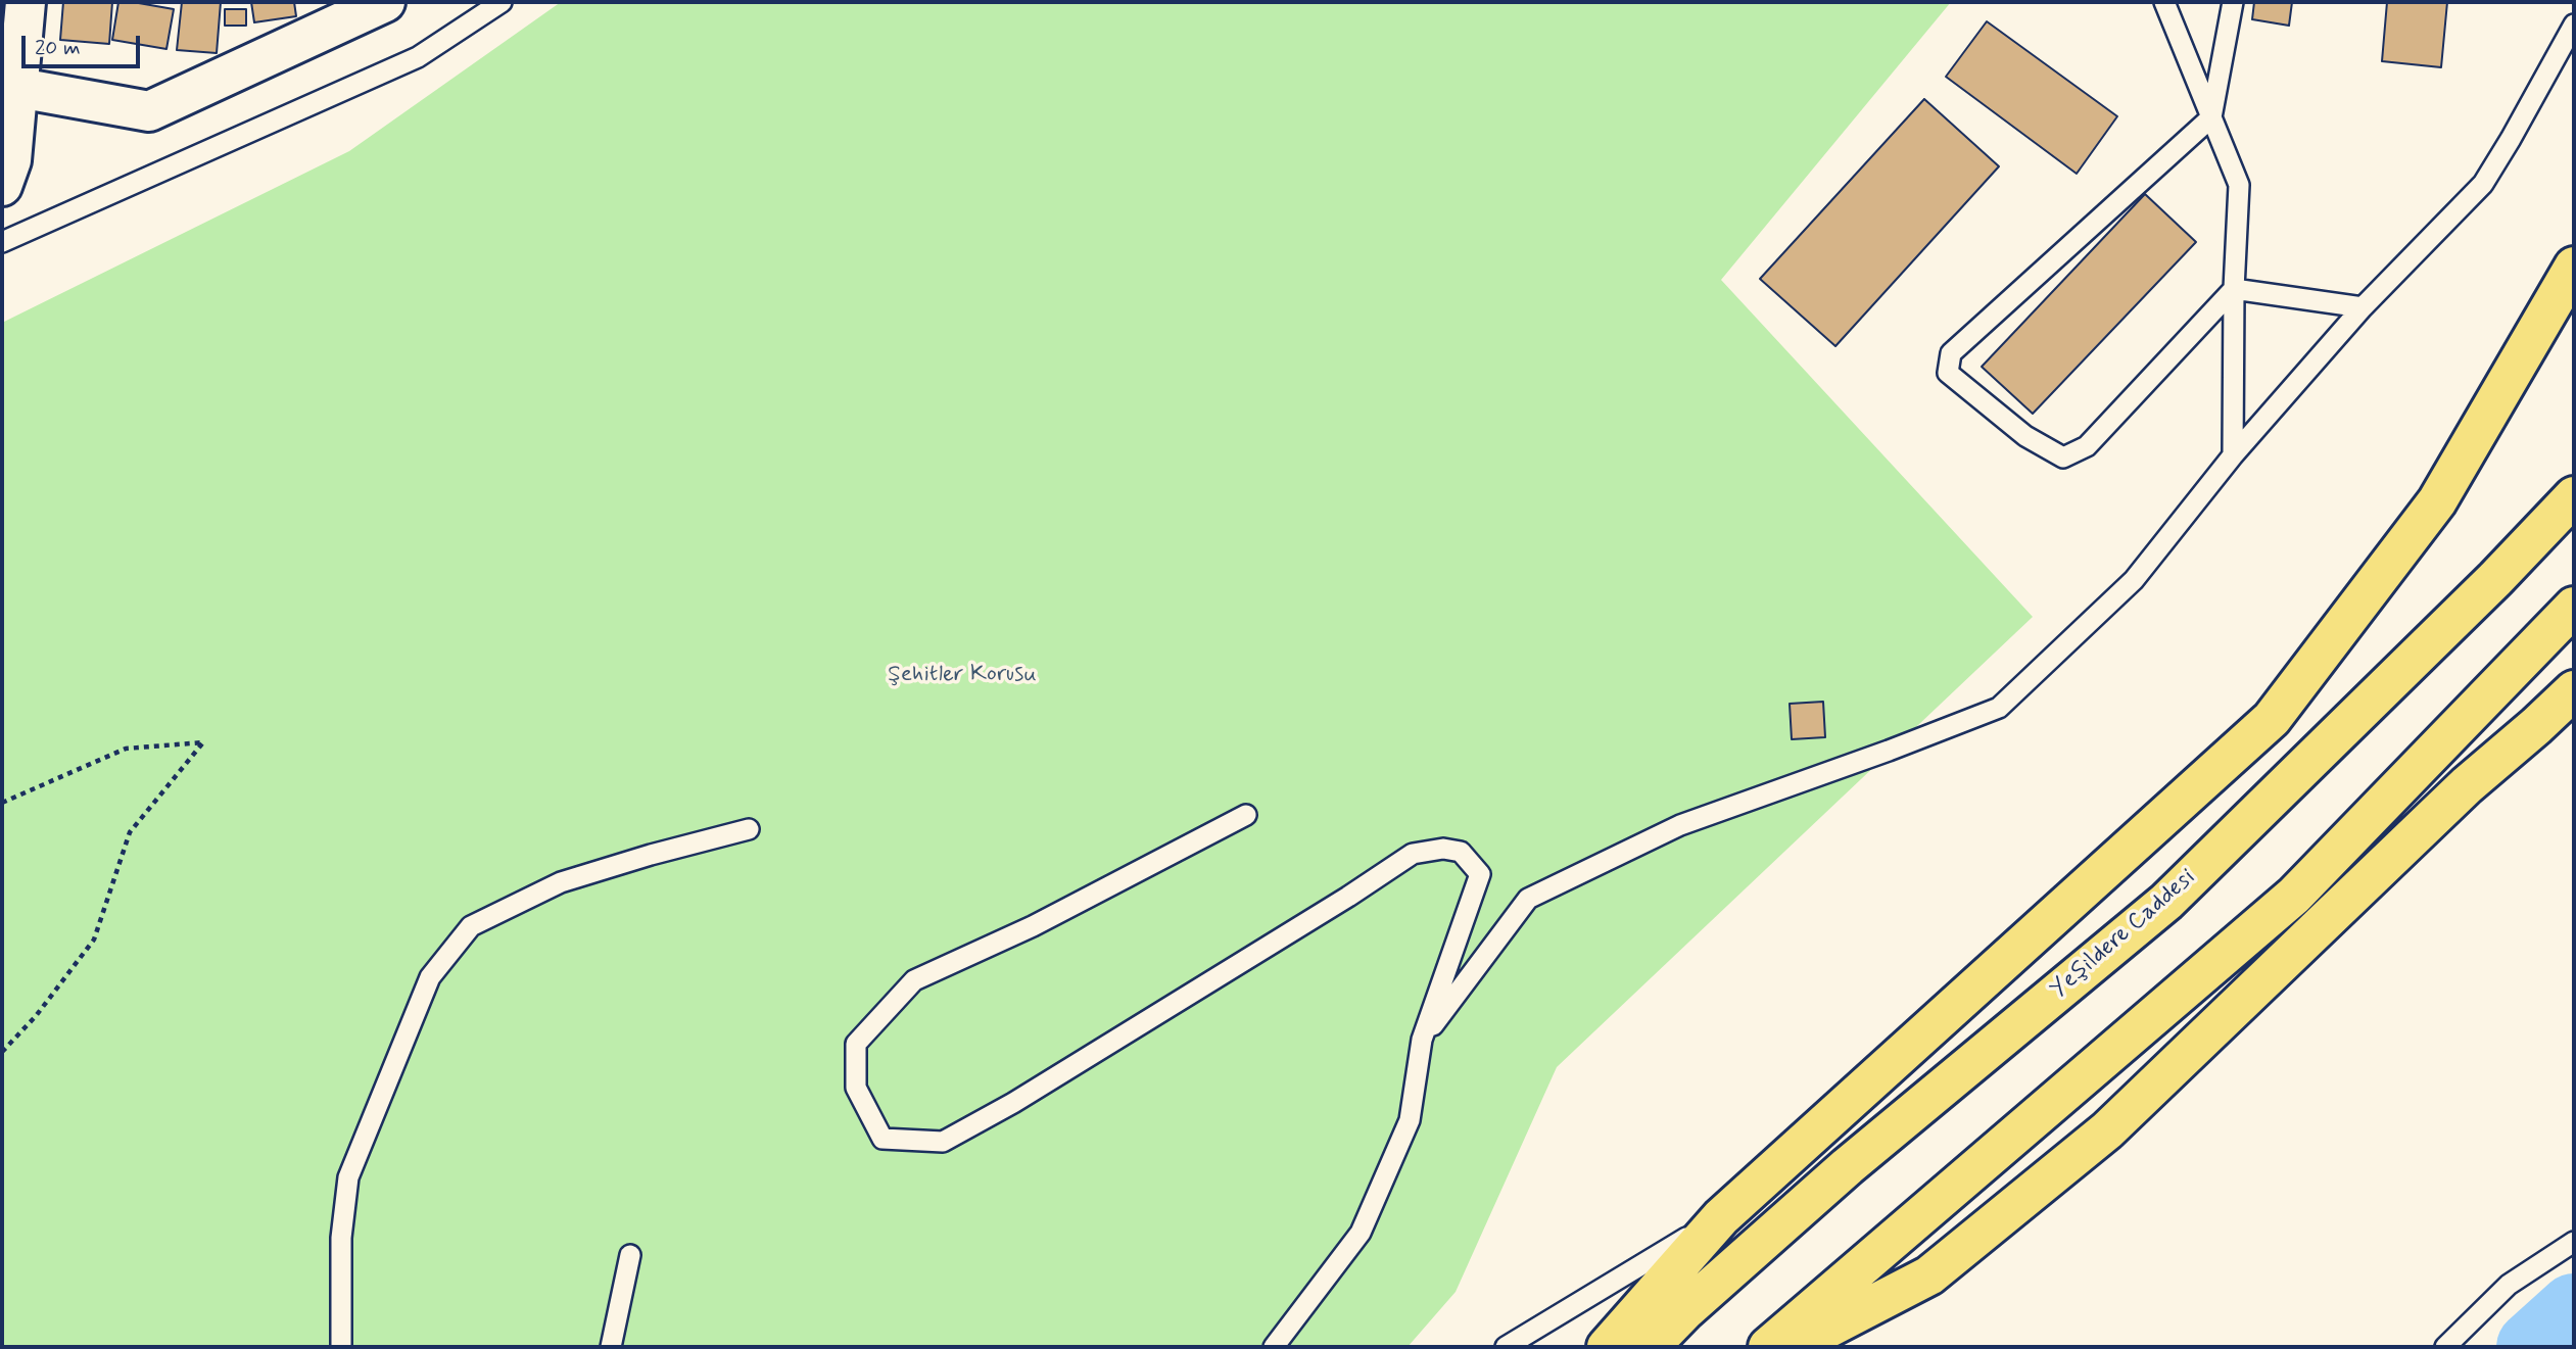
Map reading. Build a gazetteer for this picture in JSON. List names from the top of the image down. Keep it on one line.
{"streets":{"highway":["Yeşildere Caddesi"]},"parks":["Şehitler Korusu"],"scale_bar":"20 m"}
